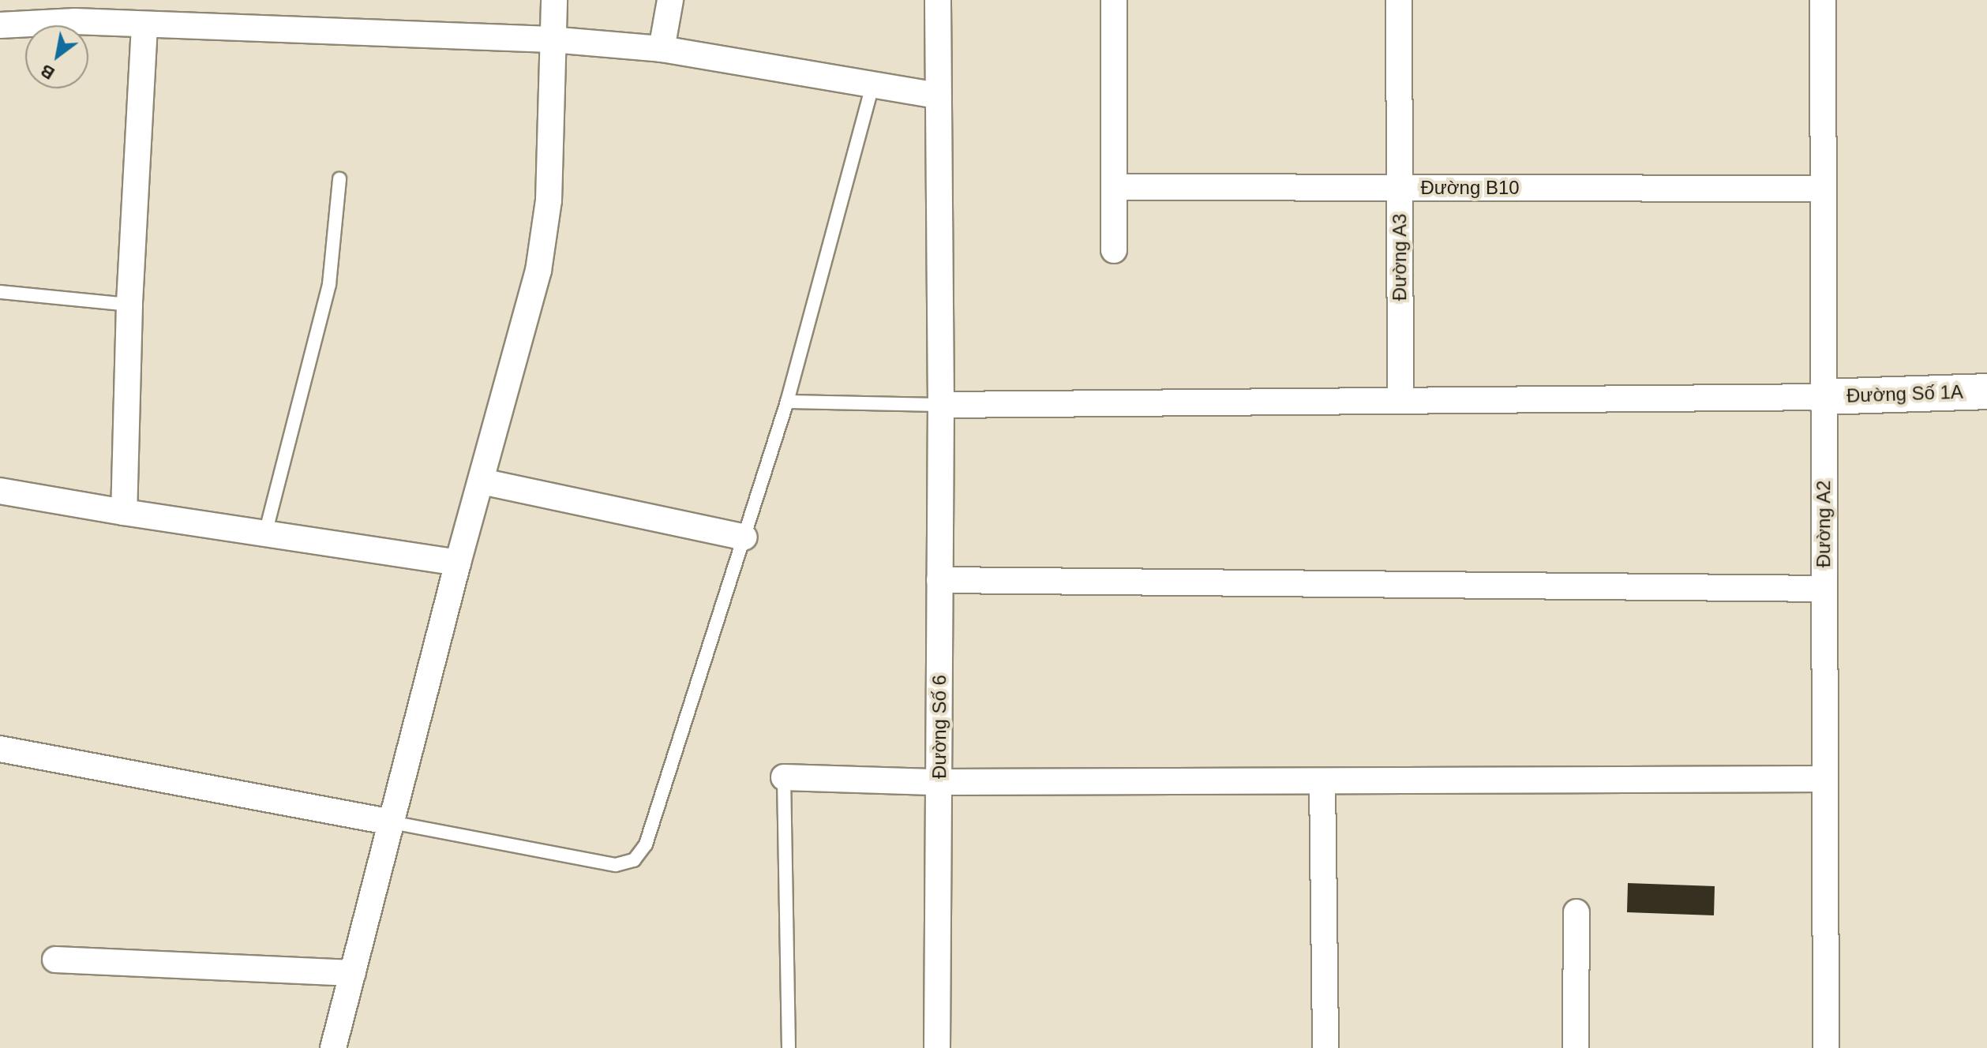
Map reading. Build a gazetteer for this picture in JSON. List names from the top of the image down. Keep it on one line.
{"streets":{"street":["Đường B10","Đường A3","Đường Số 1A","Đường A2","Đường Số 6"]},"crossings":[["Đường B10","Đường A3"],["Đường B10","Đường A2"],["Đường Số 1A","Đường A2"]],"north":"bottom left"}
